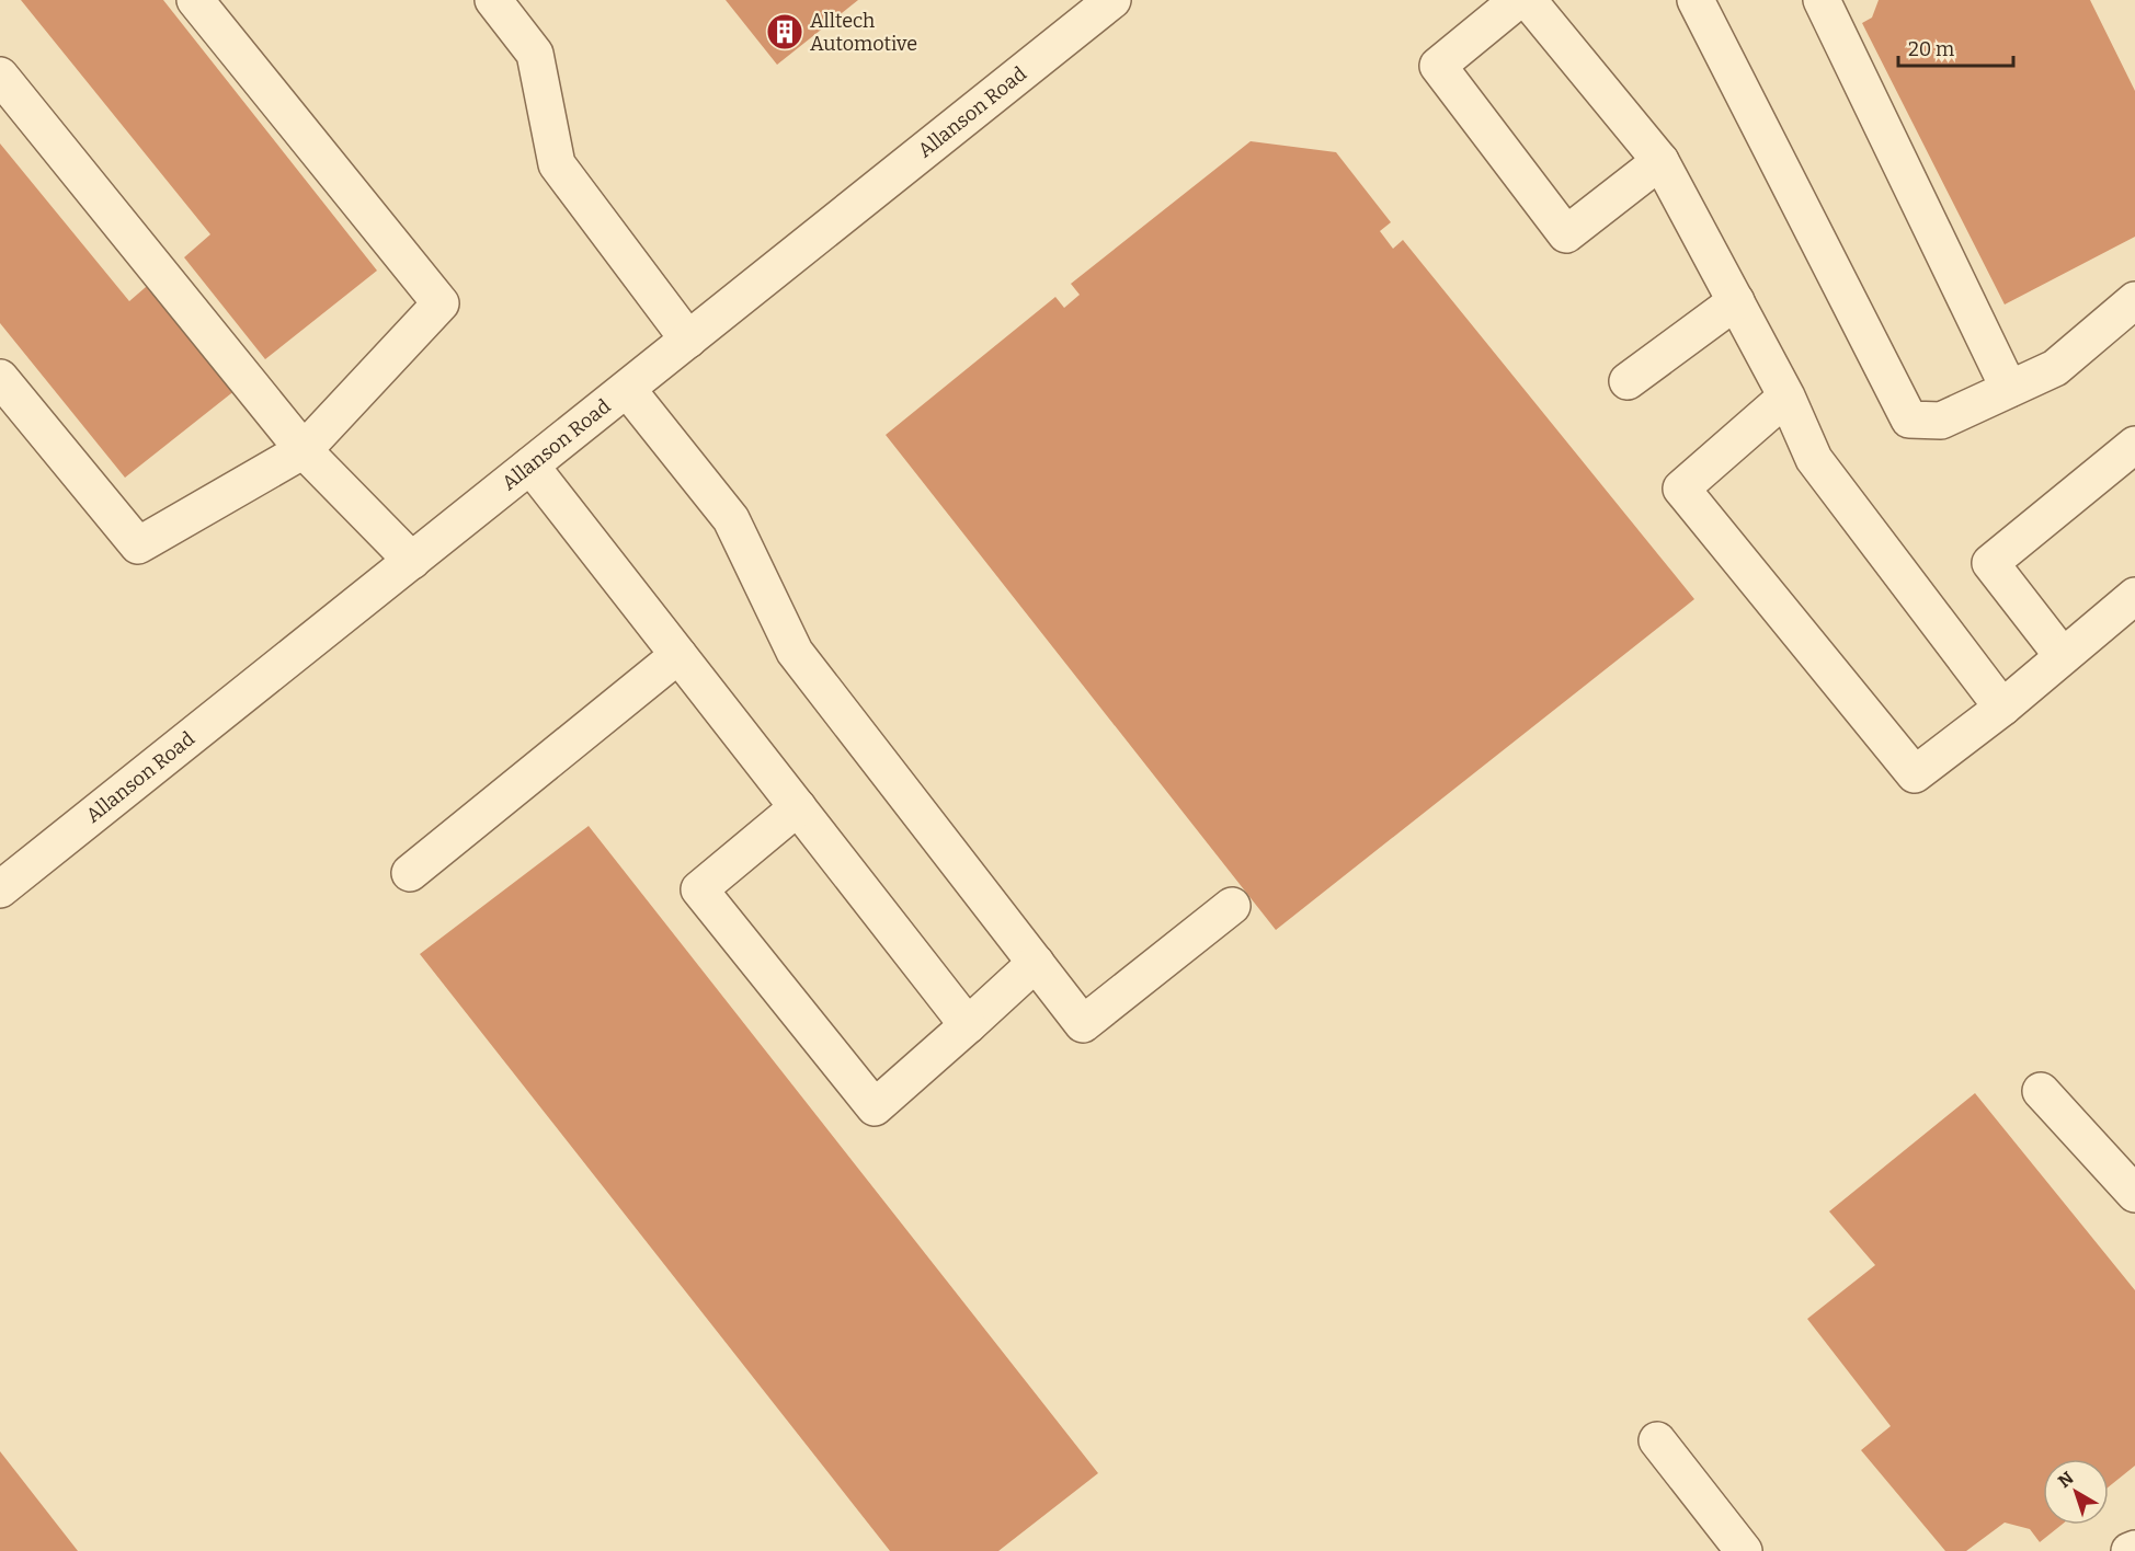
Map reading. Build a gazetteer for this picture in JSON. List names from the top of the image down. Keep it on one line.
{"streets":{"street":["Allanson Road"]},"places":{"building":["Alltech Automotive"]},"scale_bar":"20 m","north":"top left"}
